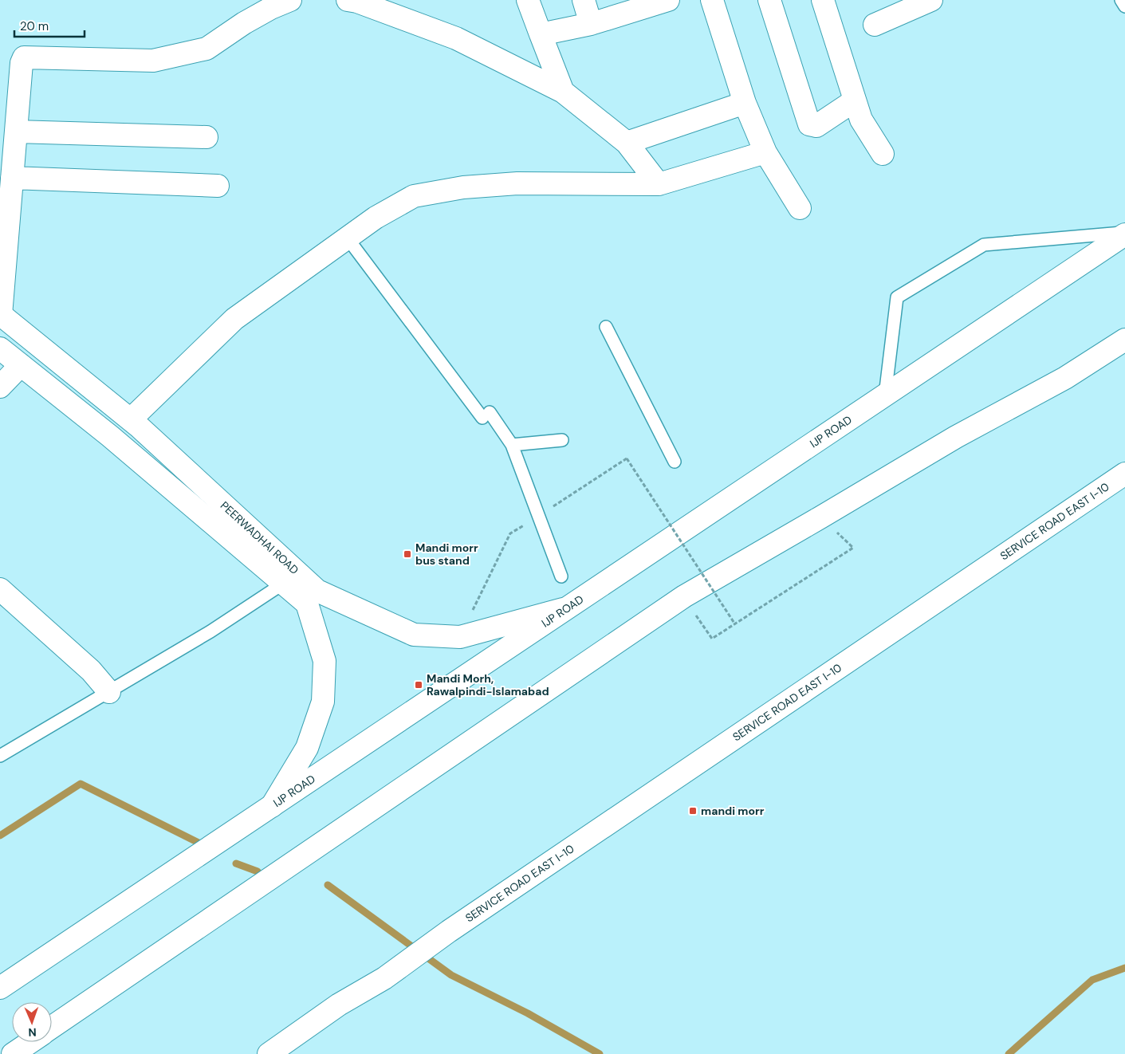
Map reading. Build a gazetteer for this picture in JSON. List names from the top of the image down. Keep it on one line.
{"streets":{"main road":["IJP ROAD","SERVICE ROAD EAST I-10","PEERWADHAI ROAD"]},"crossings":[["IJP ROAD","PEERWADHAI ROAD"]],"places":{"transit":["Mandi morr bus stand","Mandi Morh, Rawalpindi-Islamabad","mandi morr"]},"scale_bar":"20 m","north":"bottom"}
